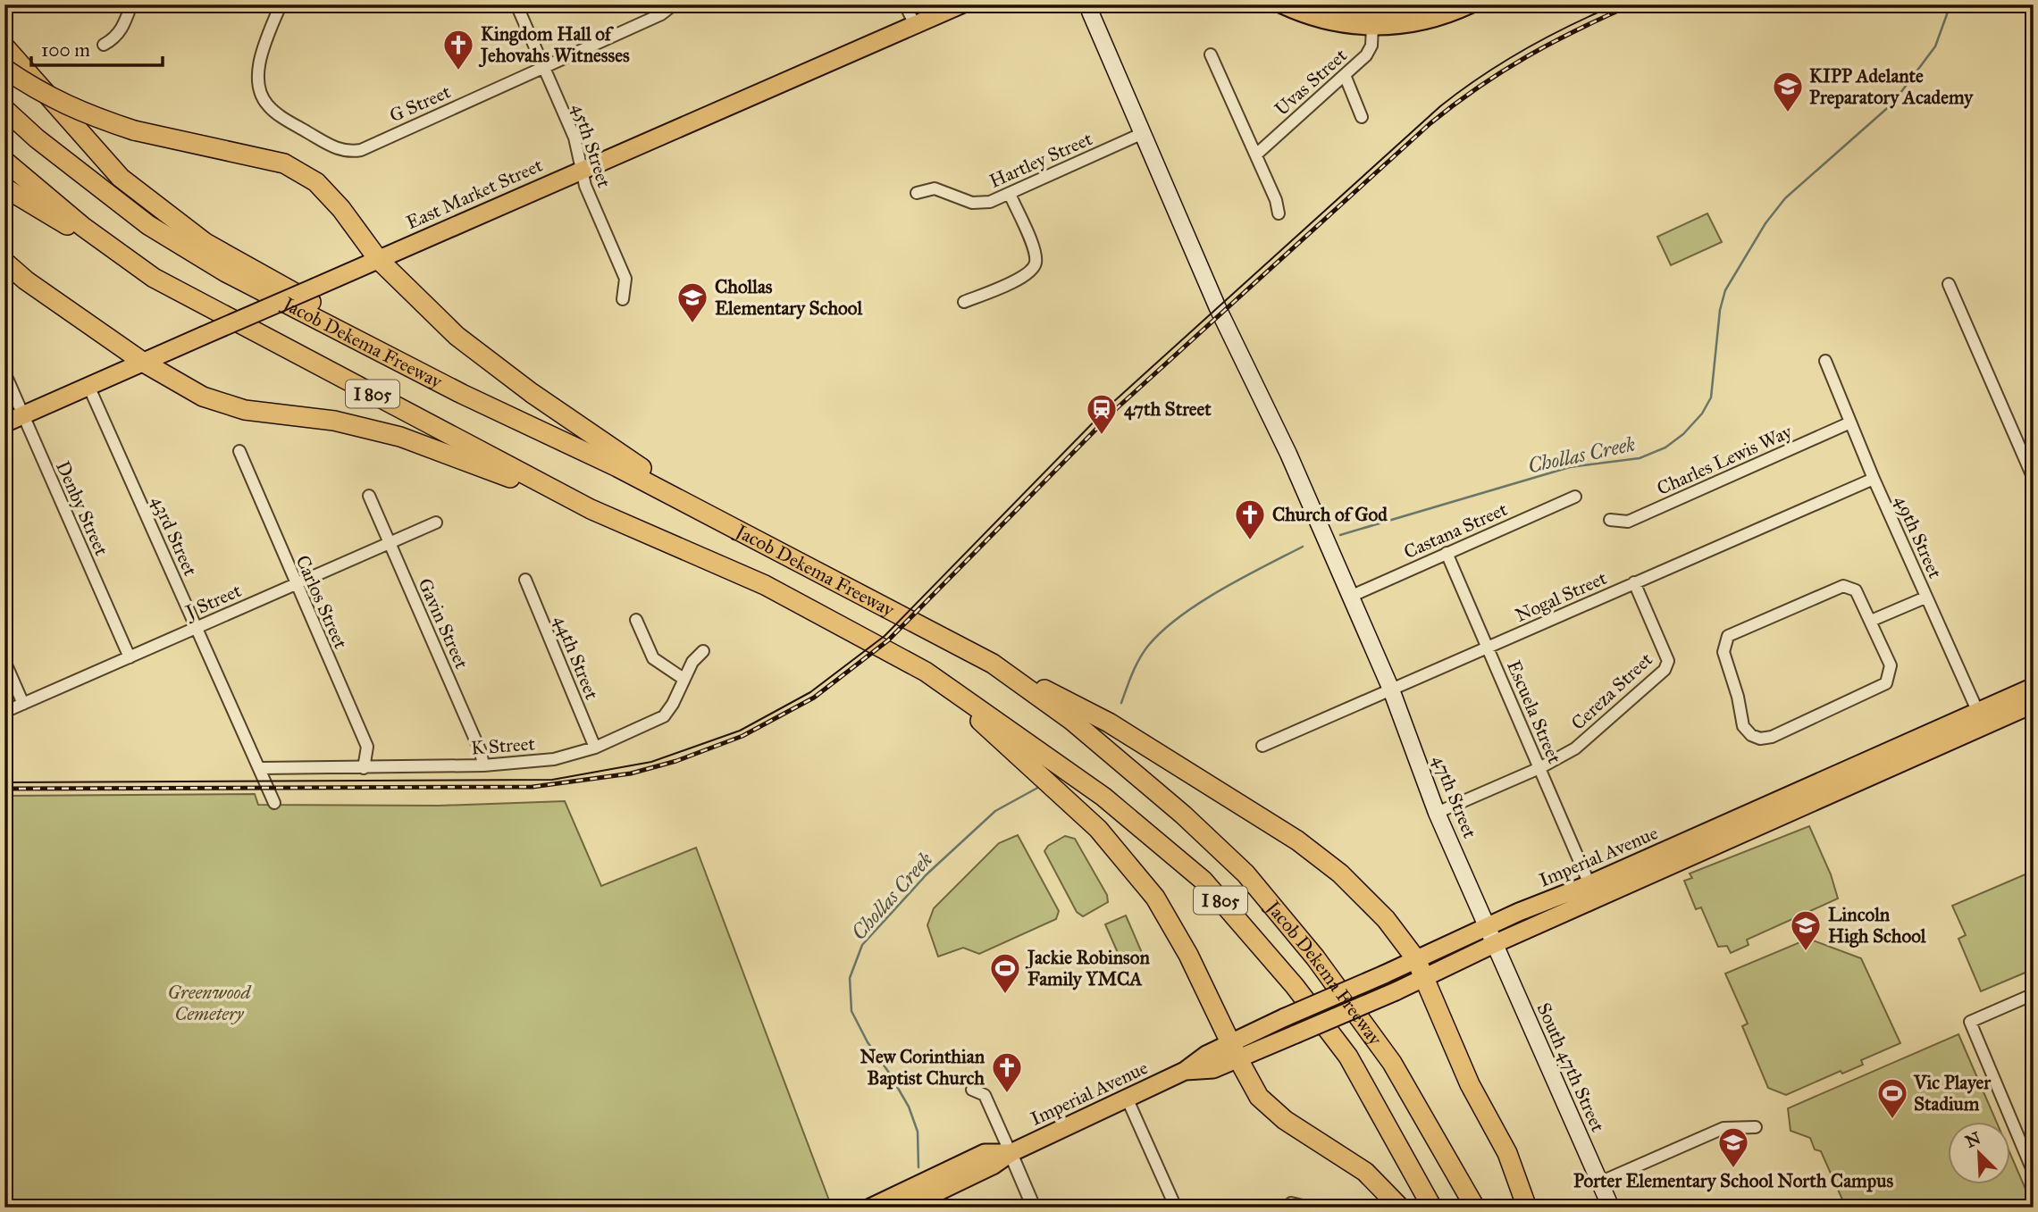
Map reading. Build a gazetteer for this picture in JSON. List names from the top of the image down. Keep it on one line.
{"streets":{"highway":["Jacob Dekema Freeway","I 805"],"main road":["East Market Street","47th Street","Imperial Avenue","South 47th Street"],"street":["Uvas Street","G Street","45th Street","Hartley Street","Charles Lewis Way","Denby Street","Castana Street","43rd Street","49th Street","Nogal Street","J Street","Carlos Street","Gavin Street","44th Street","Cereza Street","Escuela Street","K Street"]},"crossings":[["G Street","45th Street"],["45th Street","East Market Street"],["Hartley Street","47th Street"],["East Market Street","Denby Street"],["East Market Street","43rd Street"],["Charles Lewis Way","49th Street"],["Denby Street","J Street"],["Castana Street","Escuela Street"],["Castana Street","47th Street"],["43rd Street","J Street"],["43rd Street","K Street"],["49th Street","Nogal Street"],["49th Street","Imperial Avenue"],["Nogal Street","Cereza Street"],["Nogal Street","Escuela Street"],["Nogal Street","47th Street"],["J Street","Carlos Street"],["J Street","Gavin Street"],["Carlos Street","K Street"],["Gavin Street","K Street"],["44th Street","K Street"],["Cereza Street","Escuela Street"],["Cereza Street","47th Street"],["Escuela Street","Imperial Avenue"],["47th Street","Imperial Avenue"],["47th Street","South 47th Street"],["Imperial Avenue","South 47th Street"]],"water":["Chollas Creek"],"parks":["Greenwood Cemetery"],"places":{"church":["Kingdom Hall of Jehovahs Witnesses","Church of God","New Corinthian Baptist Church"],"school or university":["KIPP Adelante Preparatory Academy","Chollas Elementary School","Lincoln High School","Porter Elementary School North Campus"],"station":["47th Street"],"sports":["Jackie Robinson Family YMCA","Vic Player Stadium"]},"scale_bar":"100 m","north":"top left"}
